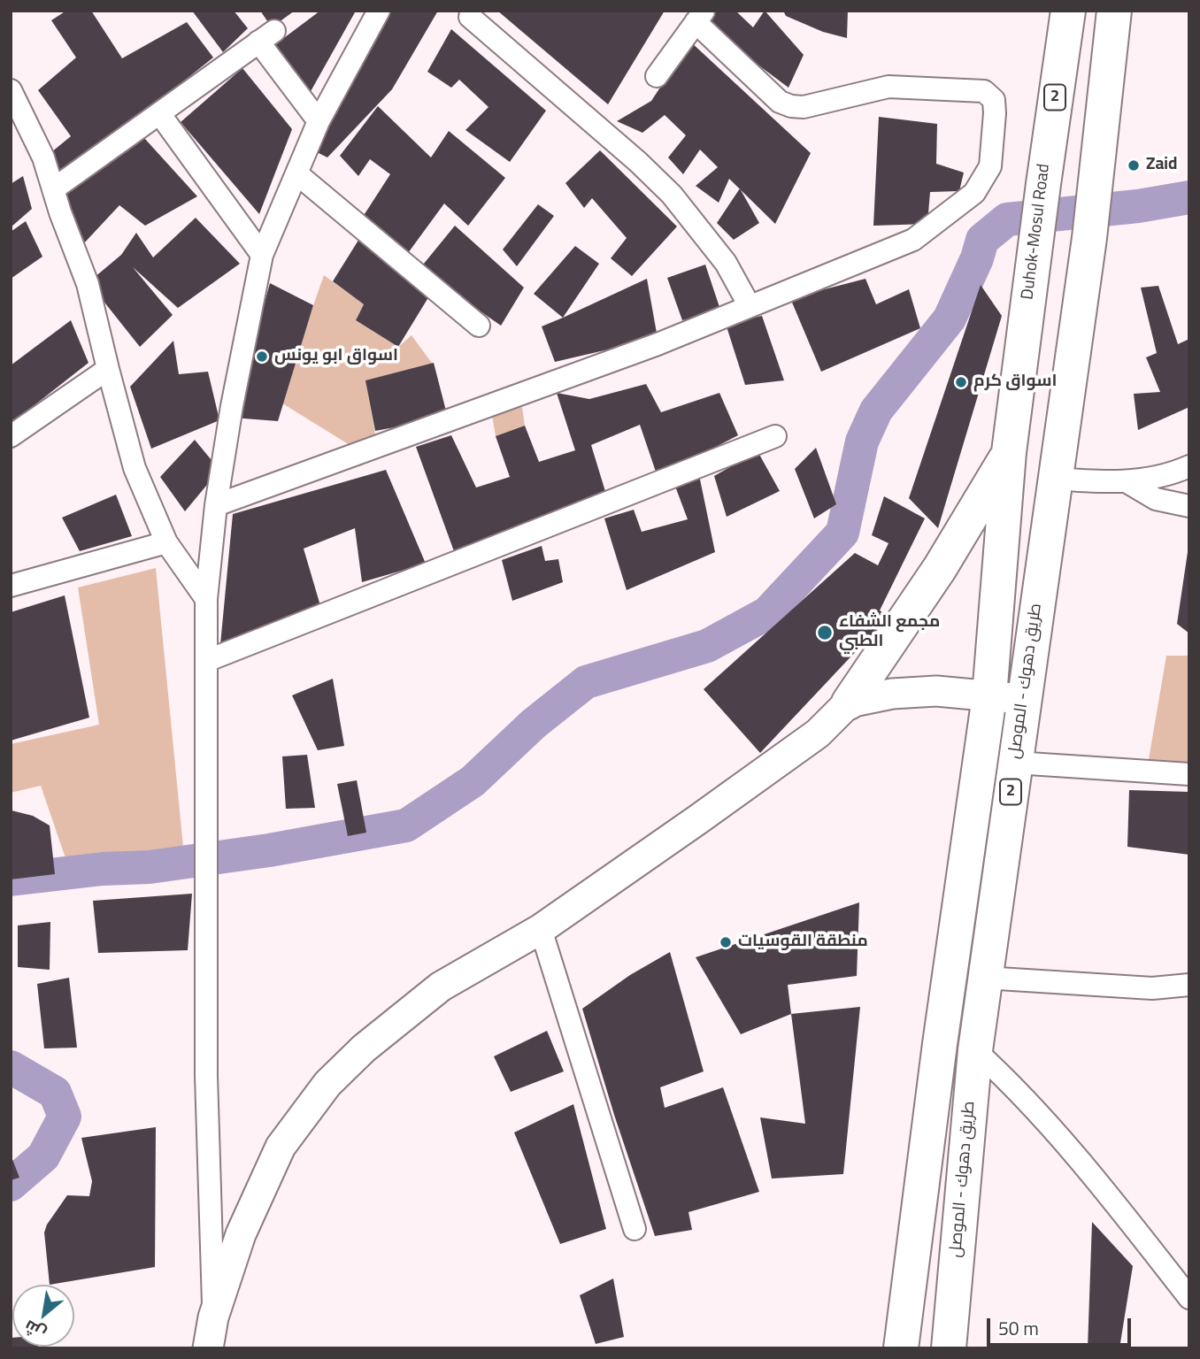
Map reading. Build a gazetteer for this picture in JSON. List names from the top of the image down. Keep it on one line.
{"streets":{"highway":["2","Duhok-Mosul Road","طريق دهوك - الموصل"]},"crossings":[["2","Duhok-Mosul Road"],["2","طريق دهوك - الموصل"]],"places":["Zaid","اسواق ابو يونس","اسواق كرم","مجمع الشفاء الطبي","منطقة القوسيات"],"scale_bar":"50 m","north":"bottom left"}
